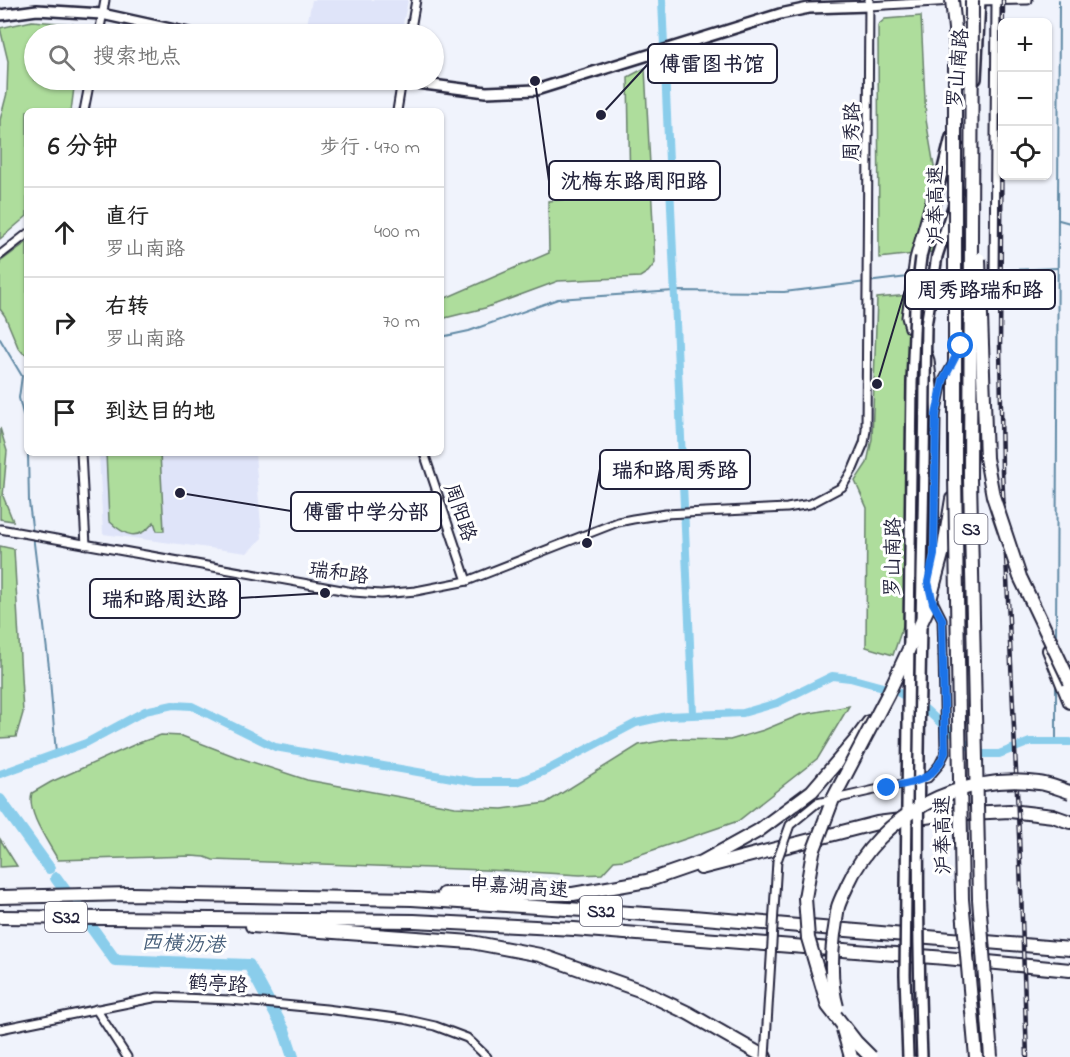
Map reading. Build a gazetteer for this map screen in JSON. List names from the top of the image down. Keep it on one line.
{"streets":{"highway":["沪奉高速","S3","申嘉湖高速","S32"],"main road":["罗山南路"],"street":["周秀路","周阳路","瑞和路","鹤亭路"]},"crossings":[["罗山南路","沪奉高速"],["周秀路","瑞和路"],["周阳路","瑞和路"]],"water":["西横沥港"],"places":["沈梅东路周阳路","傅雷图书馆","周秀路瑞和路","傅雷中学分部","瑞和路周秀路","瑞和路周达路"],"page":{"map_buttons":["+","−"],"search":"搜索地点","heading":["6 分钟","步行 · 470 m"],"list":[["直行","罗山南路","400 m"],["右转","罗山南路","70 m"],"到达目的地"]}}
